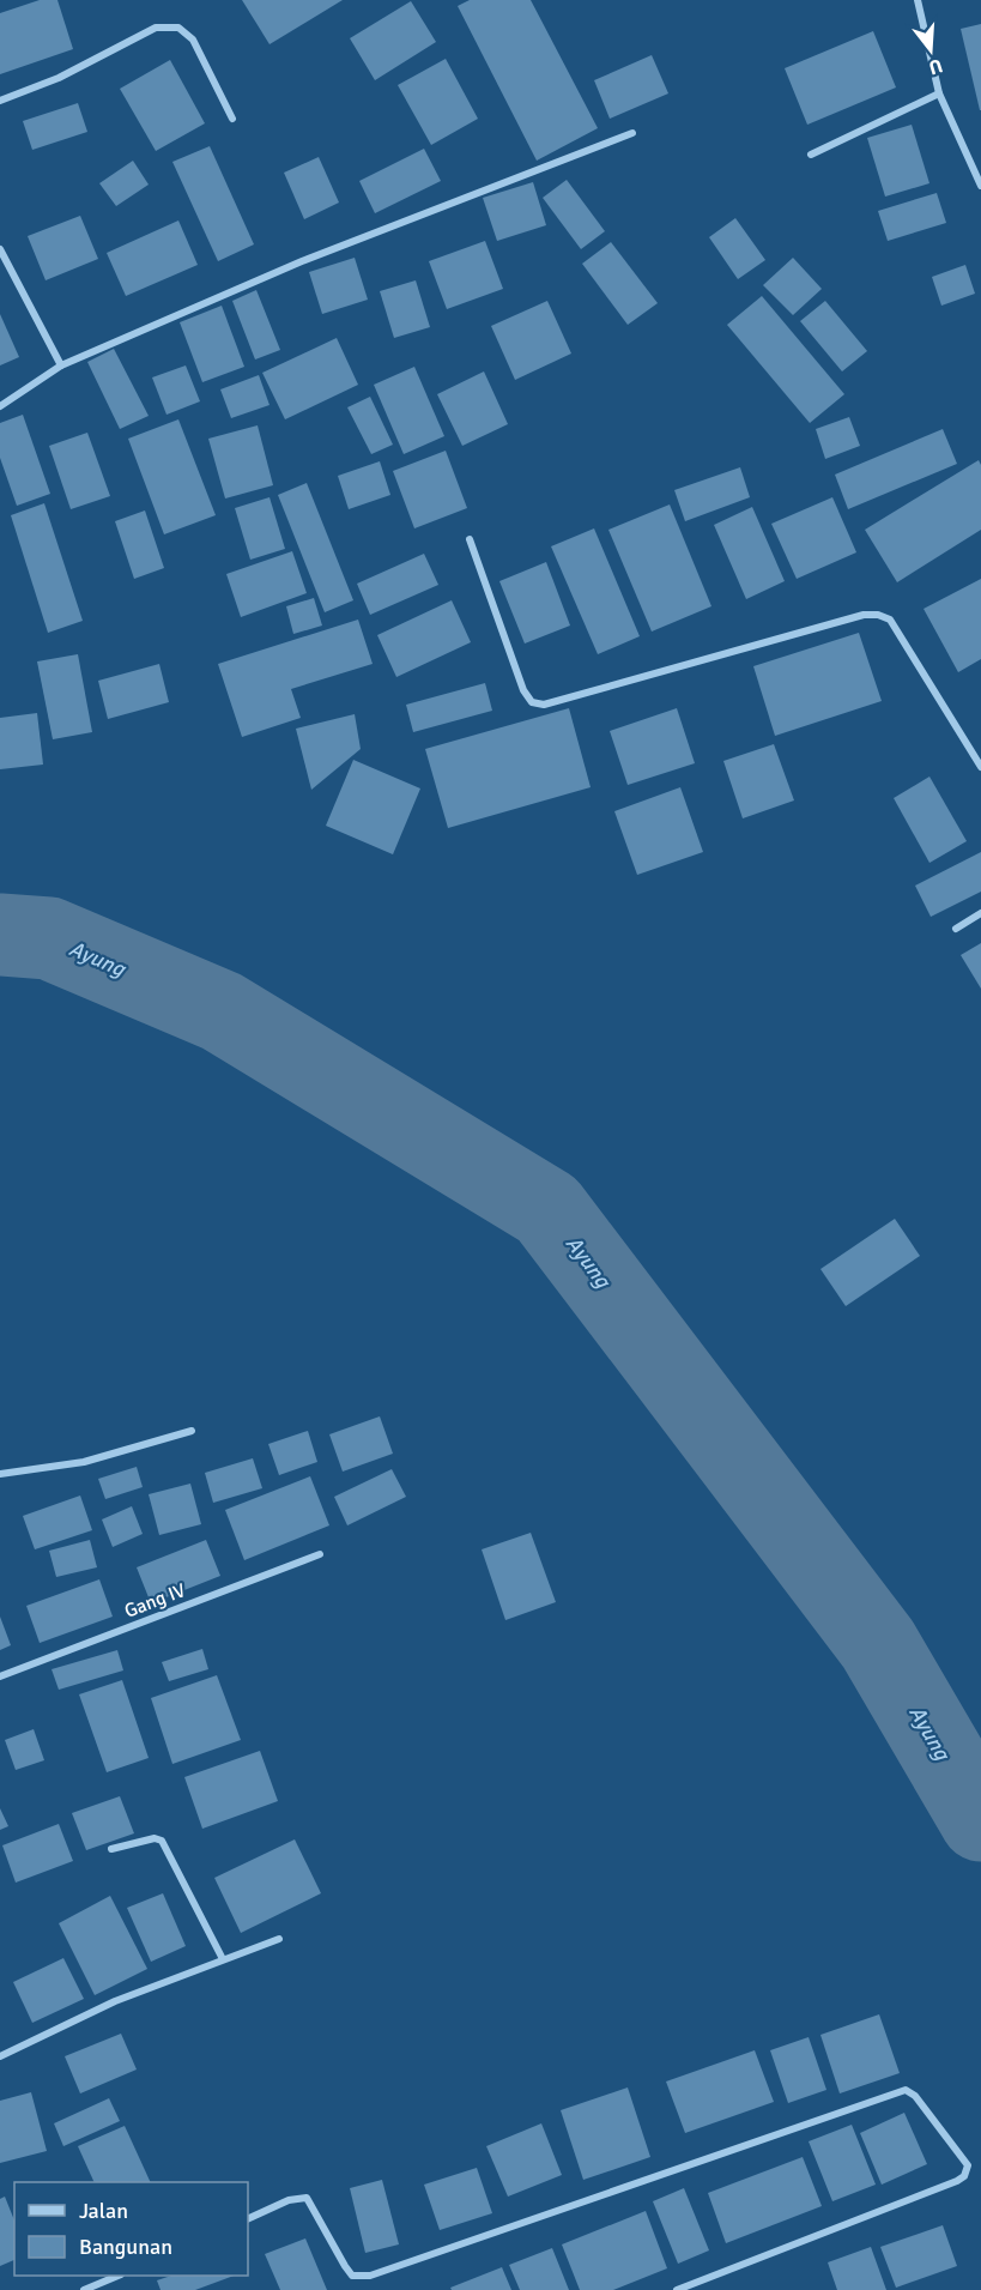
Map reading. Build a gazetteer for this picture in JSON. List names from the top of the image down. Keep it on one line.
{"streets":{"street":["Gang IV"]},"water":["Ayung"],"legend":["Jalan","Bangunan"],"north":"bottom"}
